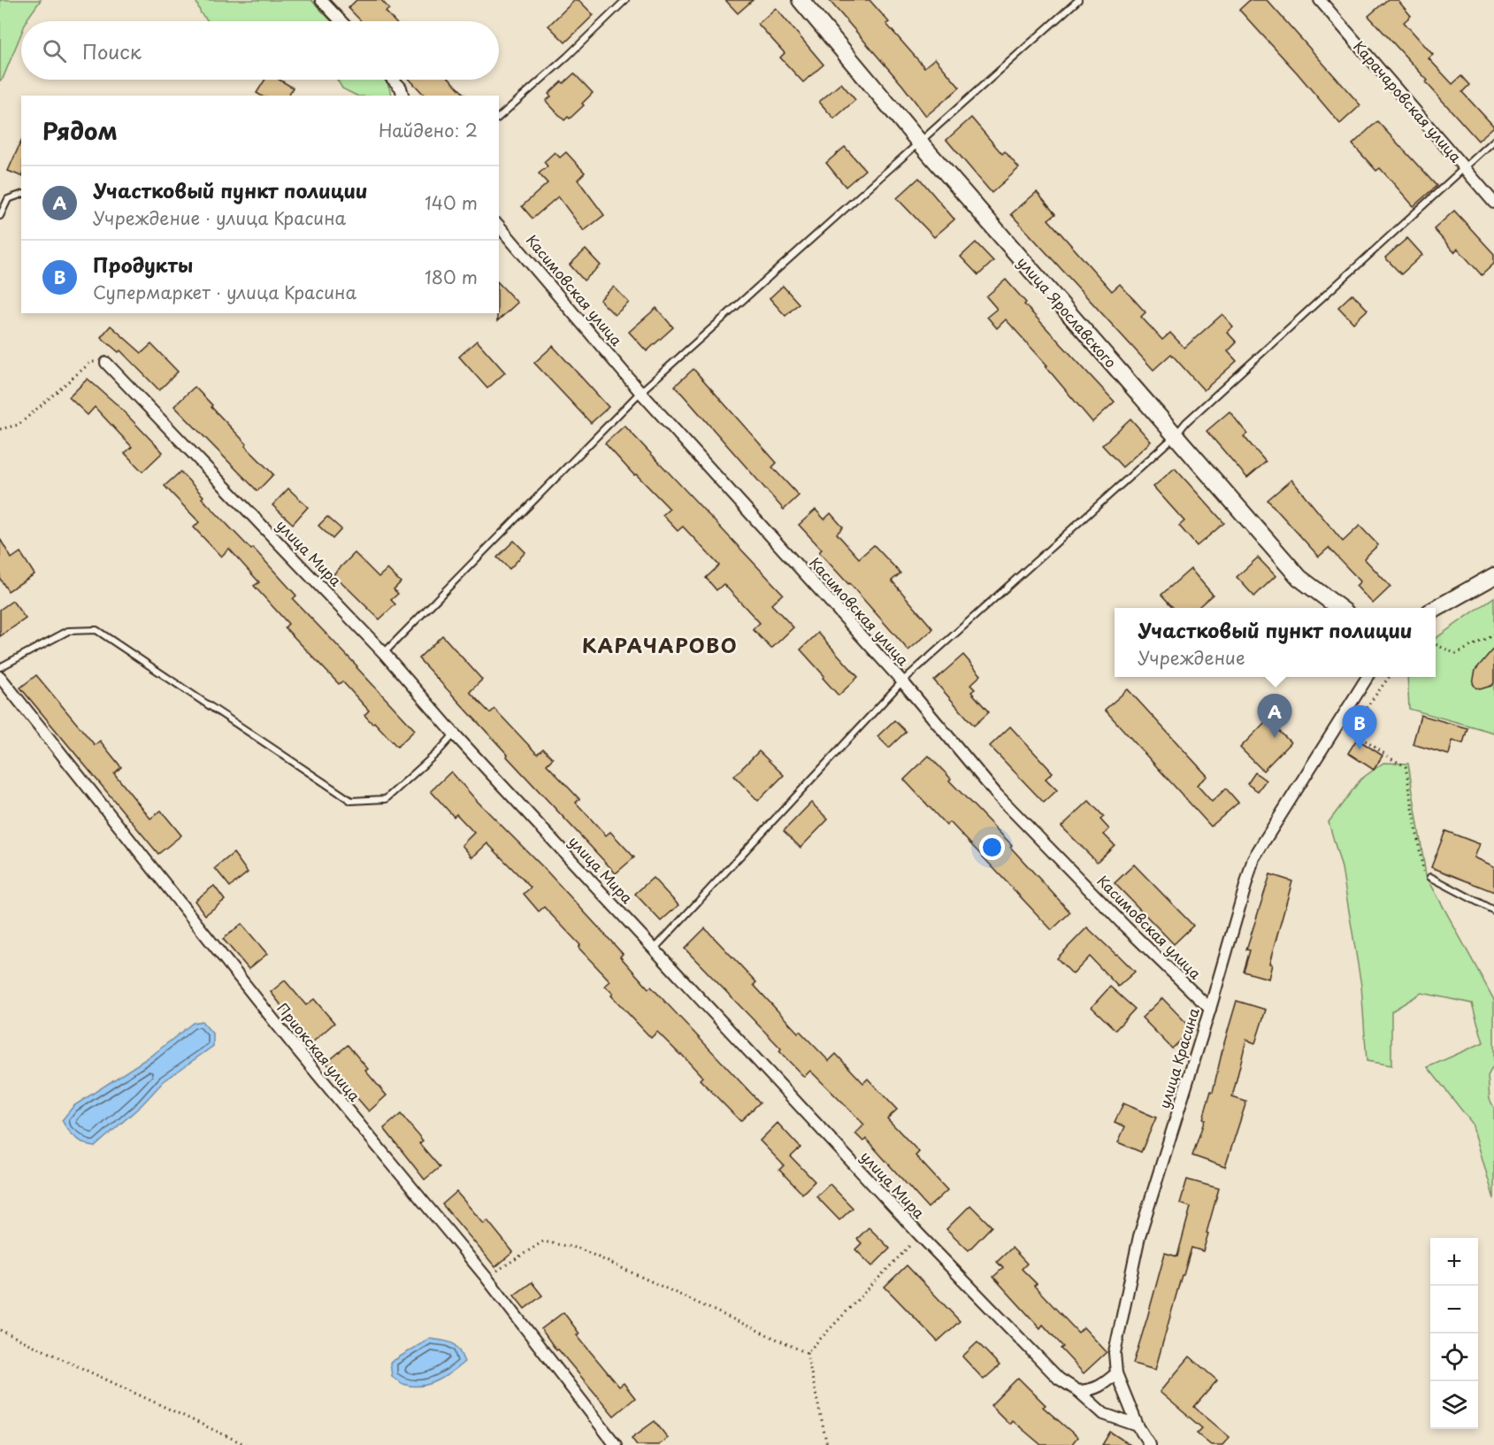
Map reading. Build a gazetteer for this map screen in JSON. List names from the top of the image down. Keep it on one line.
{"streets":{"street":["Карачаровская улица","Касимовская улица","улица Ярославского","улица Мира","Приокская улица","улица Красина"]},"crossings":[["Касимовская улица","улица Красина"],["улица Мира","улица Красина"]],"districts":["КАРАЧАРОВО"],"page":{"search":"Поиск","heading":["Рядом","Найдено: 2"],"list":[{"mark":"A","name":"Участковый пункт полиции","note":"Учреждение · улица Красина","value":"140 m"},{"mark":"B","name":"Продукты","note":"Супермаркет · улица Красина","value":"180 m"}],"popup":["Участковый пункт полиции","Учреждение"],"pins":["A","B"],"map_buttons":["+","−"]}}
